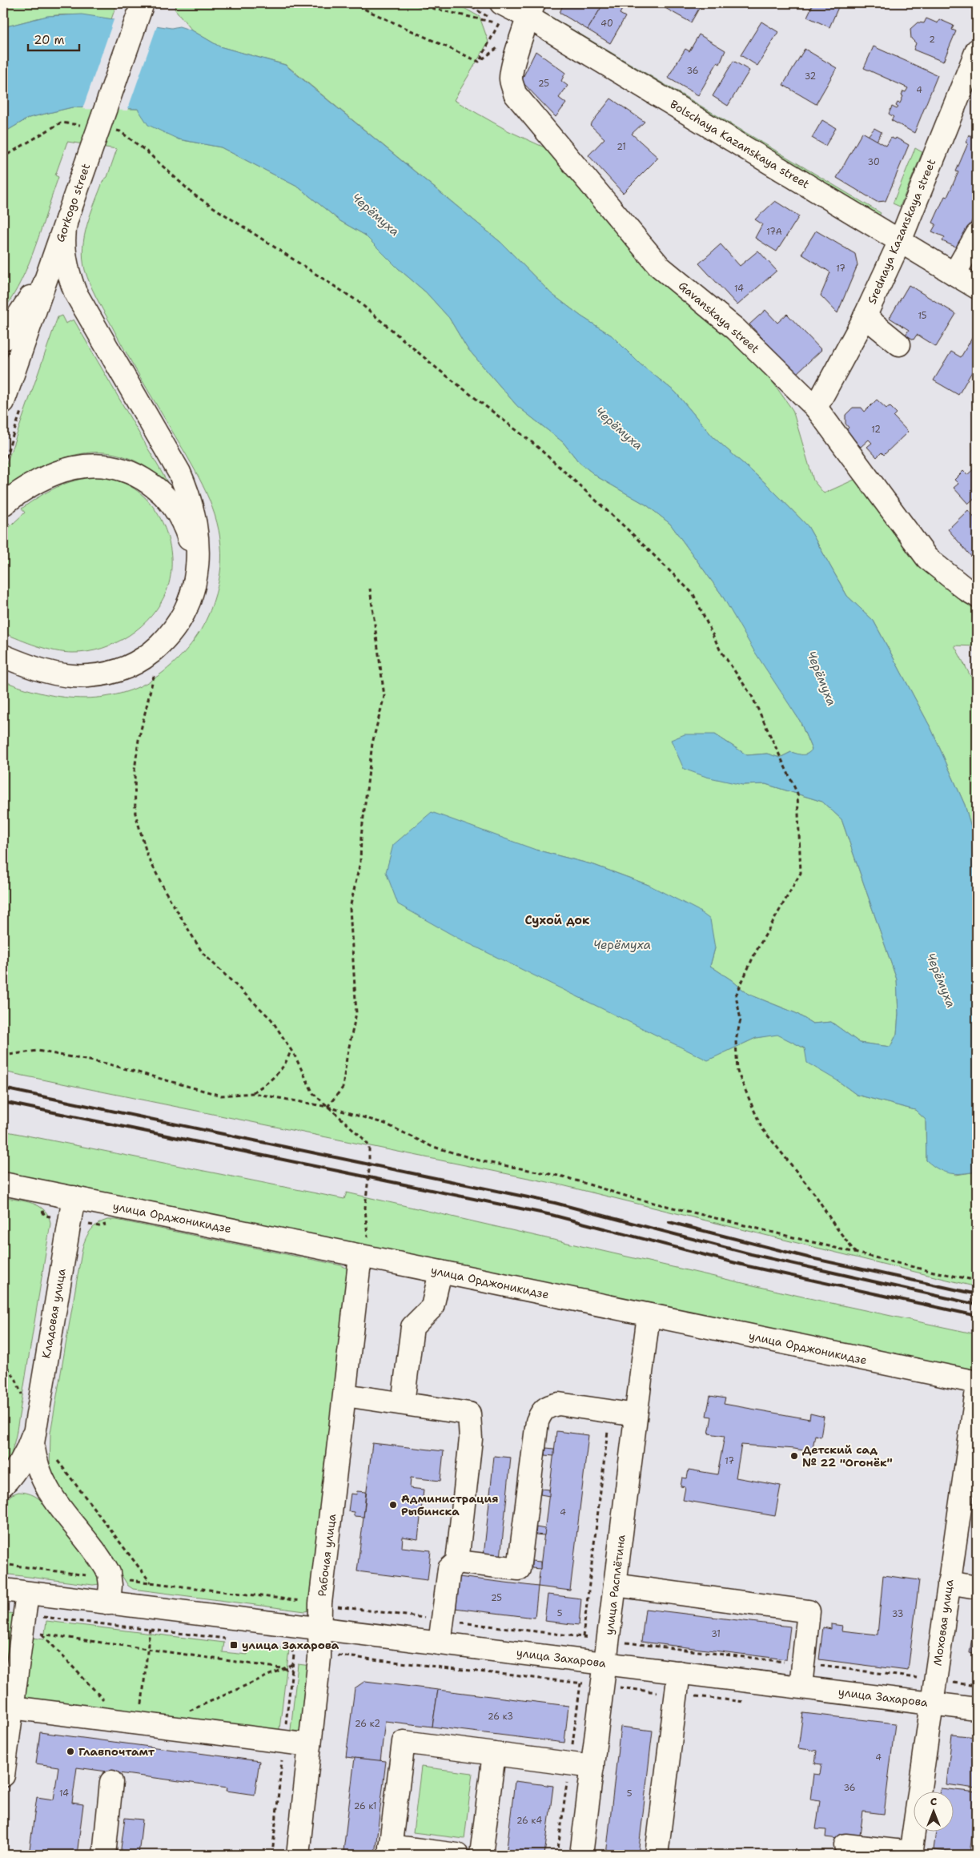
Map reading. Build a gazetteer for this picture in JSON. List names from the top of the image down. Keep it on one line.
{"streets":{"street":["Bolschaya Kazanskaya street","Gorkogo street","Srednaya Kazanskaya street","Gavanskaya street","улица Орджоникидзе","Кладовая улица","Рабочая улица","улица Расплётина","Моховая улица","улица Захарова"]},"crossings":[["Bolschaya Kazanskaya street","Srednaya Kazanskaya street"],["Bolschaya Kazanskaya street","Gavanskaya street"],["Srednaya Kazanskaya street","Gavanskaya street"],["улица Орджоникидзе","Кладовая улица"],["улица Орджоникидзе","Рабочая улица"],["улица Орджоникидзе","улица Расплётина"],["Рабочая улица","улица Захарова"],["улица Расплётина","улица Захарова"],["Моховая улица","улица Захарова"]],"districts":["Сухой док"],"water":["Черёмуха"],"places":{"other":["Детский сад № 22 \"Огонёк\"","Администрация Рыбинска","Главпочтамт"],"transit":["улица Захарова"]},"house_numbers":["40","2","36","32","25","4","21","30","17А","17","14","15","12","17","4","25","5","33","31","26 к3","26 к2","4","36","14","5","26 к1","26 к4"],"scale_bar":"20 m","north":"top"}
